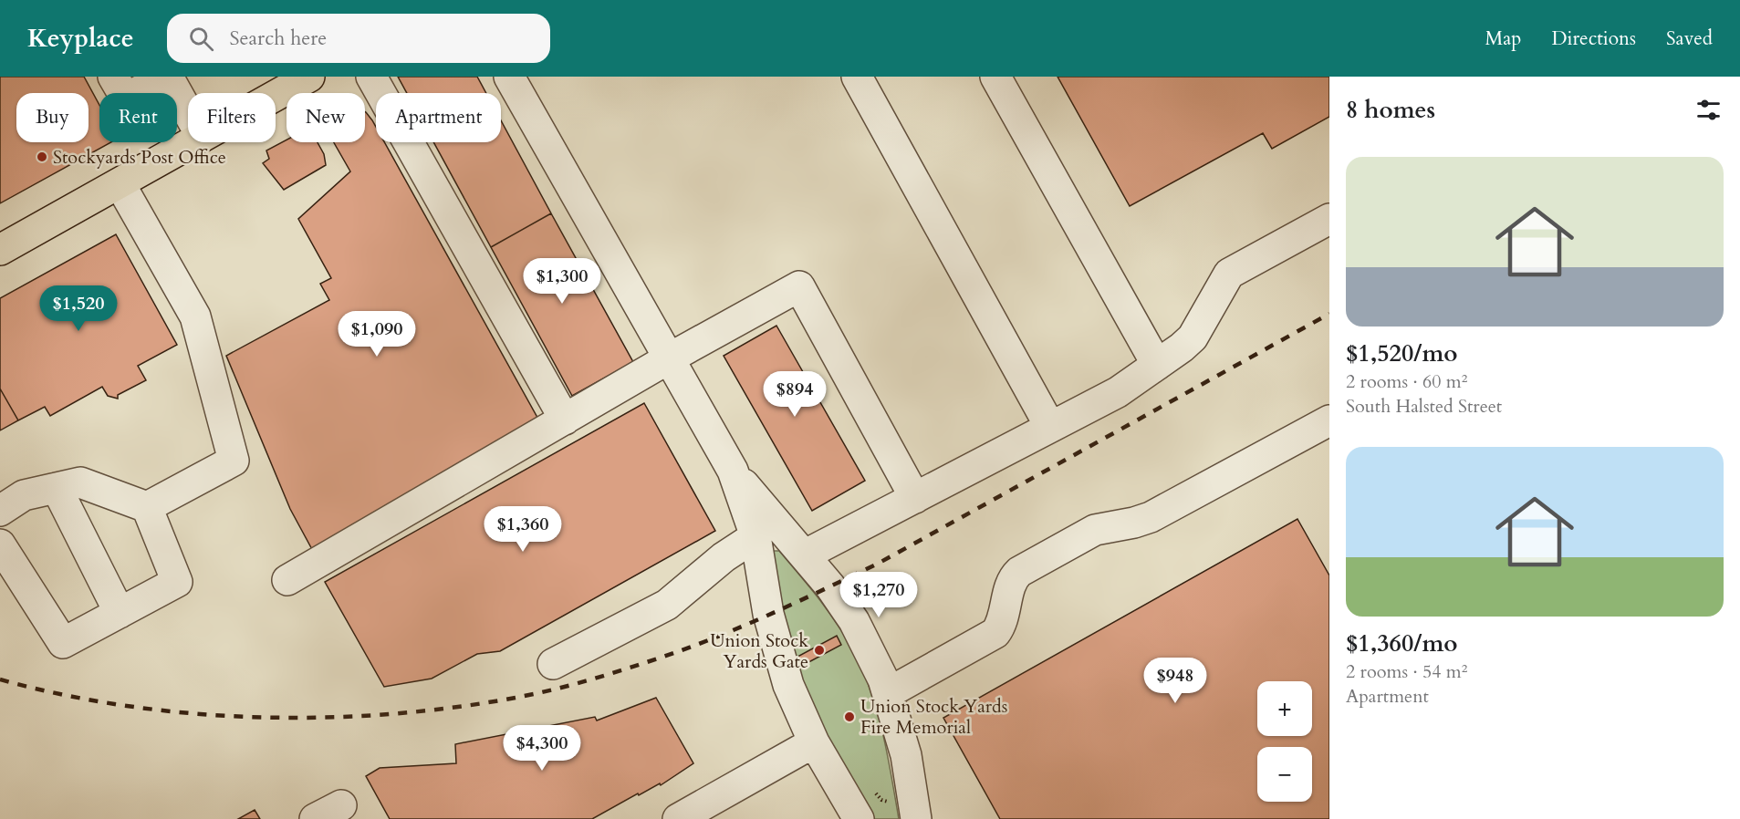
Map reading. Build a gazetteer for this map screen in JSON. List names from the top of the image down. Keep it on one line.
{"places":["Stockyards Post Office","Union Stock Yards Gate","Union Stock Yards Fire Memorial"],"page":{"header":"Keyplace","search":"Search here","nav":["Map","Directions","Saved"],"heading":"8 homes","chip":["Buy","Rent","Filters","New","Apartment"],"list":[{"name":"$1,520/mo","note":"2 rooms · 60 m² · South Halsted Street"},{"name":"$1,360/mo","note":"2 rooms · 54 m² · Apartment"}],"price":["$1,300","$1,520","$1,090","$894","$1,360","$1,270","$948","$4,300"],"map_buttons":["+","−"]}}
